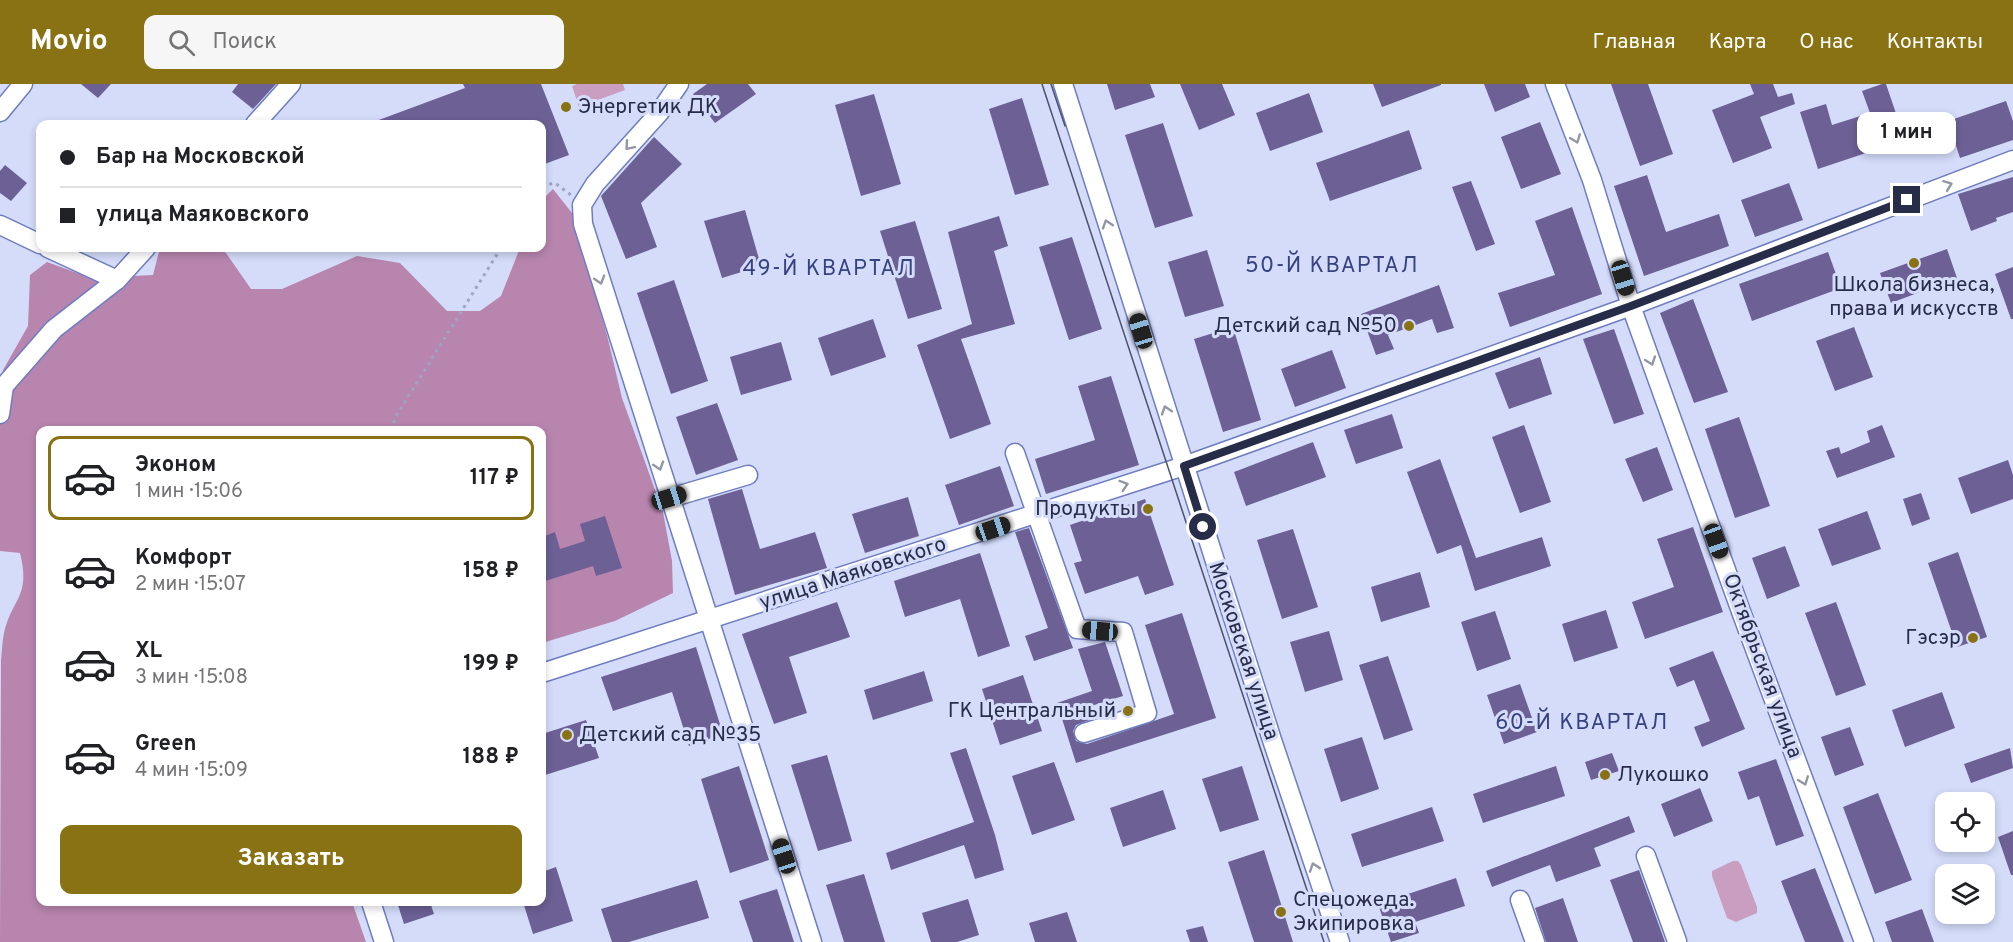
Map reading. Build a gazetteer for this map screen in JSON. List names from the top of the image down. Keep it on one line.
{"streets":{"street":["улица Маяковского","Московская улица","Октябрьская улица"]},"crossings":[["улица Маяковского","Московская улица"],["улица Маяковского","Октябрьская улица"]],"one_way":["улица Маяковского","Московская улица","Октябрьская улица"],"districts":["50-Й КВАРТАЛ","49-Й КВАРТАЛ","60-Й КВАРТАЛ"],"places":["Энергетик ДК","Школа бизнеса, права и искусств","Детский сад №50","Продукты","Гэсэр","ГК Центральный","Детский сад №35","Лукошко","Спецожеда. Экипировка"],"page":{"header":"Movio","search":"Поиск","nav":["Главная","Карта","О нас","Контакты"],"bubble":"1 мин","banner":["Бар на Московской","улица Маяковского"],"list":[{"name":"Эконом","note":"1 мин · 15:06","value":"117 ₽"},{"name":"Комфорт","note":"2 мин · 15:07","value":"158 ₽"},{"name":"XL","note":"3 мин · 15:08","value":"199 ₽"},{"name":"Green","note":"4 мин · 15:09","value":"188 ₽"}],"buttons":"Заказать"}}
